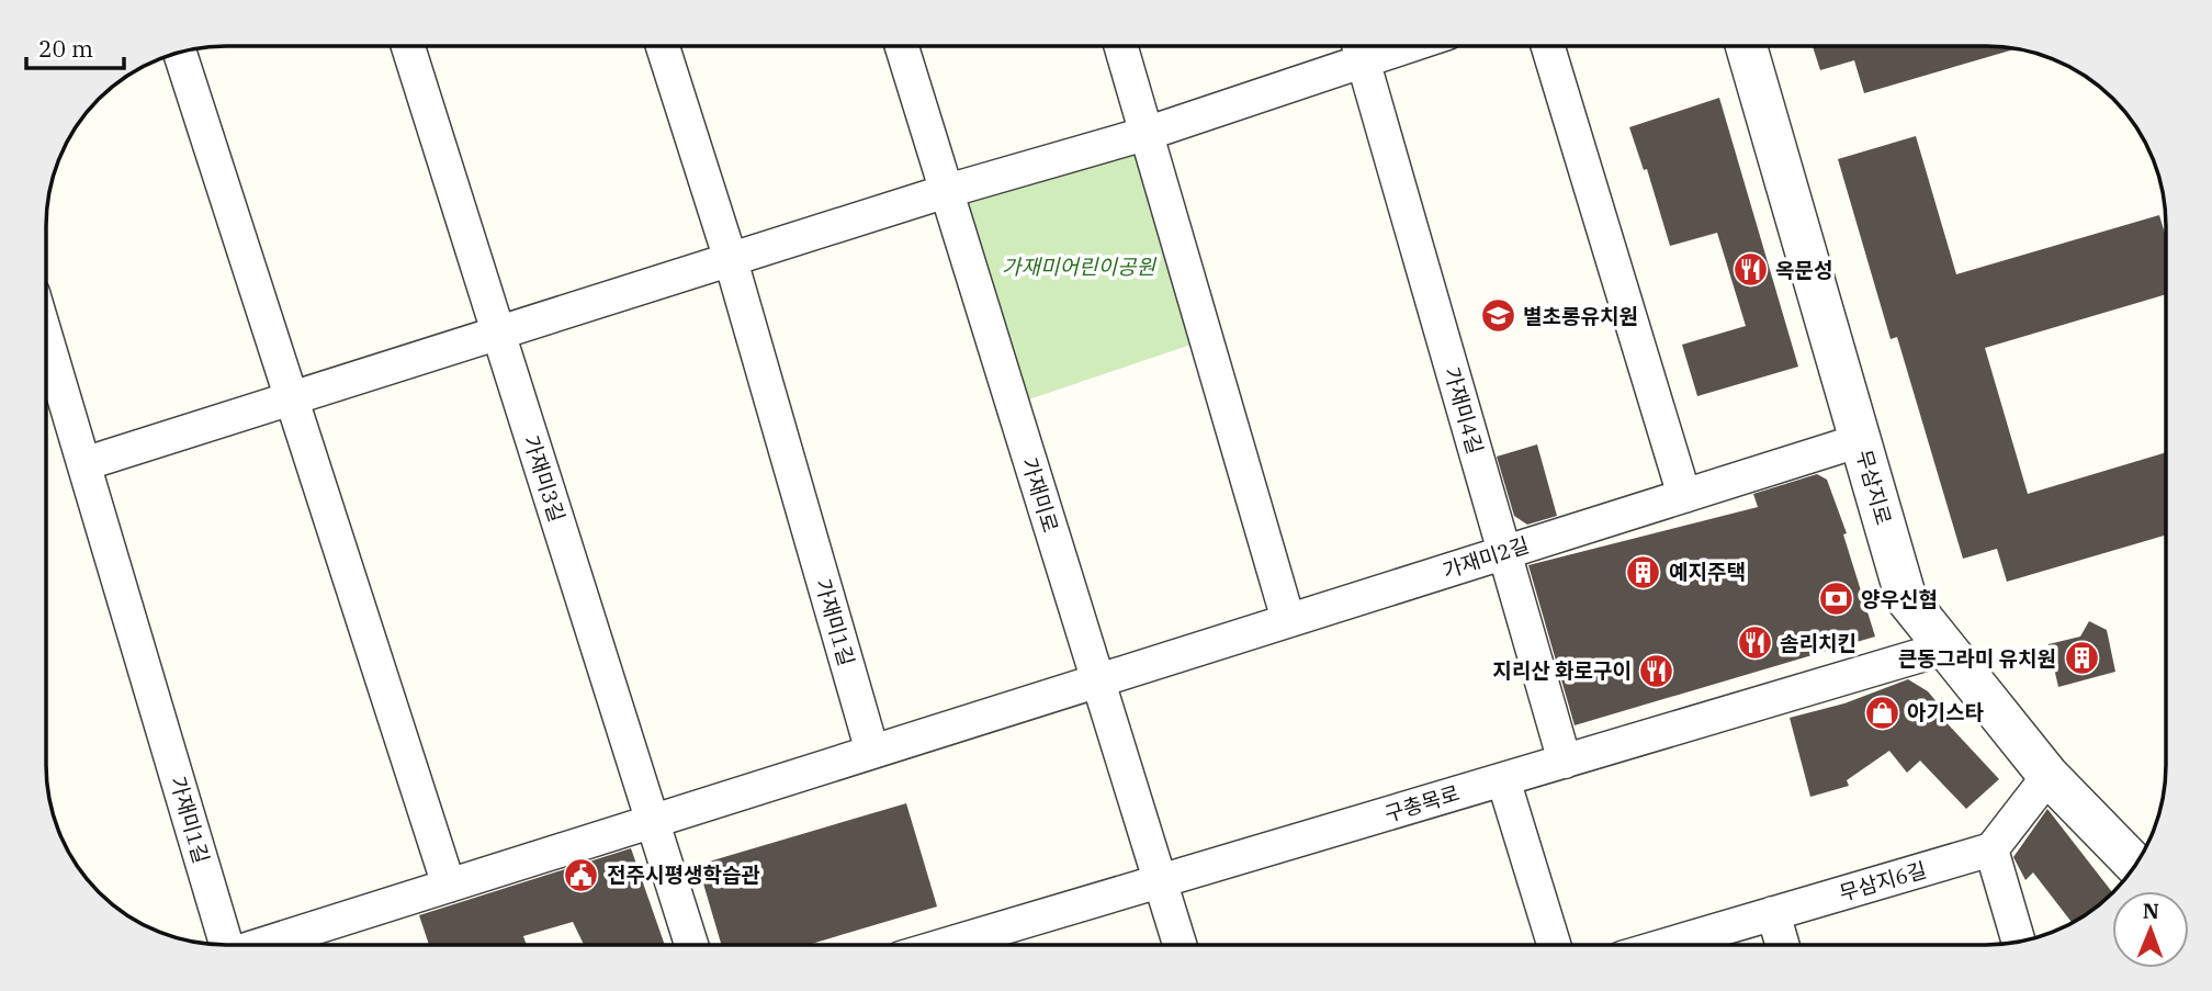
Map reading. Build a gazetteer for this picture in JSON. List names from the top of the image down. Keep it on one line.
{"streets":{"street":["가재미4길","가재미3길","무삼지로","가재미로","가재미2길","가재미1길","구총목로","무삼지6길"]},"crossings":[["가재미4길","가재미2길"],["가재미4길","구총목로"],["가재미3길","가재미1길"],["무삼지로","가재미2길"],["무삼지로","구총목로"],["가재미로","가재미2길"],["가재미로","가재미1길"],["가재미로","구총목로"],["가재미2길","가재미1길"]],"parks":["가재미어린이공원"],"places":{"restaurant":["옥문성","솜리치킨","지리산 화로구이"],"school or university":["별초롱유치원"],"building":["예지주택","큰동그라미 유치원"],"bank":["양우신협"],"shop":["아기스타"],"public building":["전주시평생학습관"]},"scale_bar":"20 m","north":"top"}
